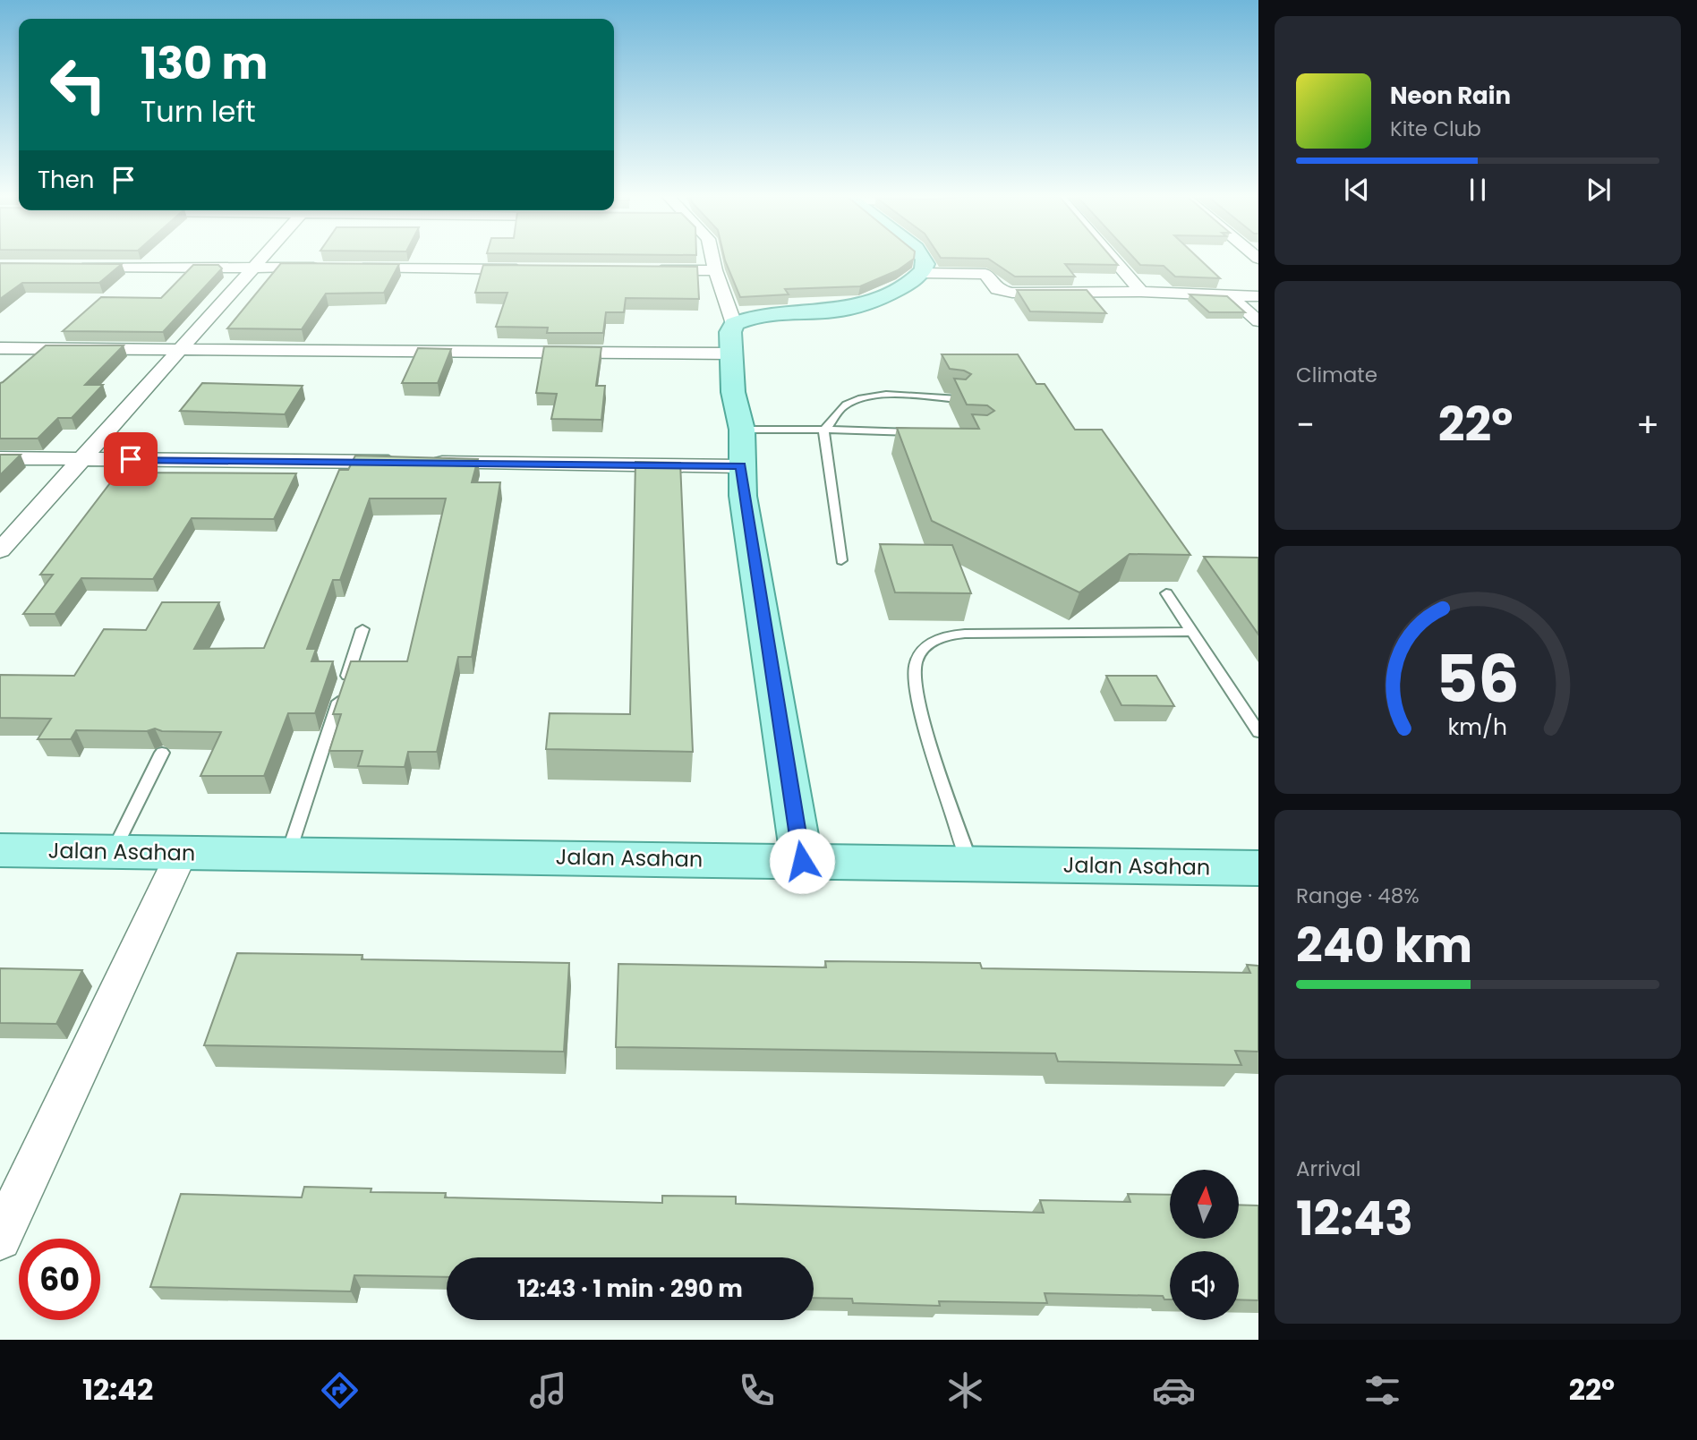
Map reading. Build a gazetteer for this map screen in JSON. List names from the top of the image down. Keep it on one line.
{"streets":{"main road":["Jalan Asahan"]},"north":"top","page":{"turn":["130 m","Turn left"],"song":["Neon Rain","Kite Club"],"then":"Then","tile":["Climate",["Range · 48%","240 km"],["Arrival","12:43"]],"heat":["−","22°","+"],"limit":"60","trip":"12:43 · 1 min · 290 m","tabs":["12:42","22°"],"gauge":["56","km/h"]}}
